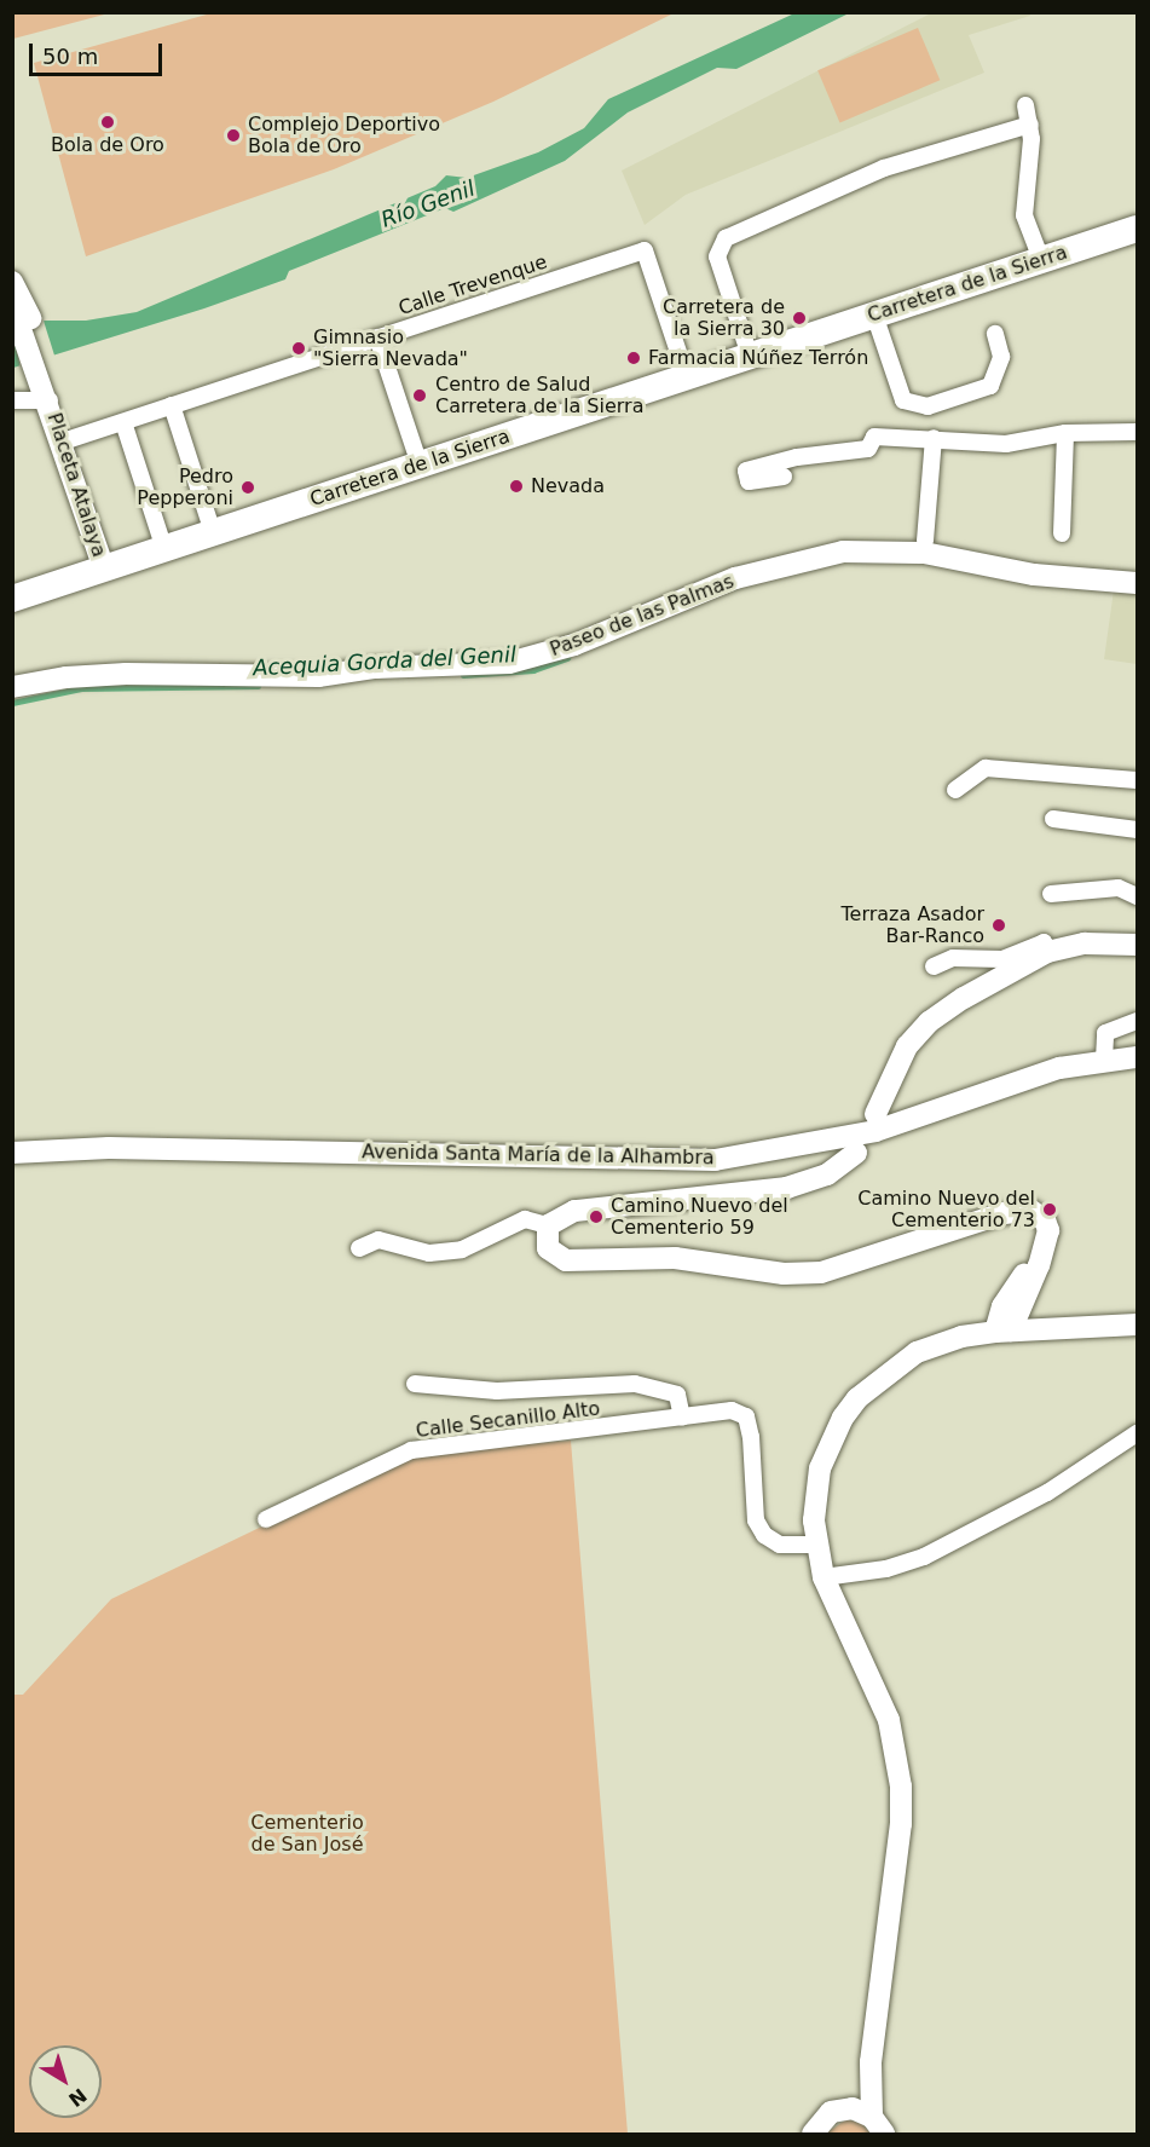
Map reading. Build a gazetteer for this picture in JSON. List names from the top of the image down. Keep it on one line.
{"streets":{"main road":["Carretera de la Sierra"],"street":["Calle Trevenque","Placeta Atalaya","Paseo de las Palmas","Avenida Santa María de la Alhambra","Calle Secanillo Alto"]},"crossings":[["Carretera de la Sierra","Calle Trevenque"],["Carretera de la Sierra","Placeta Atalaya"],["Calle Trevenque","Placeta Atalaya"]],"water":["Río Genil","Acequia Gorda del Genil"],"parks":["Cementerio de San José"],"places":["Bola de Oro","Complejo Deportivo Bola de Oro","Carretera de la Sierra 30","Gimnasio \"Sierra Nevada\"","Farmacia Núñez Terrón","Centro de Salud Carretera de la Sierra","Nevada","Pedro Pepperoni","Terraza Asador Bar-Ranco","Camino Nuevo del Cementerio 73","Camino Nuevo del Cementerio 59"],"scale_bar":"50 m","north":"bottom right"}
